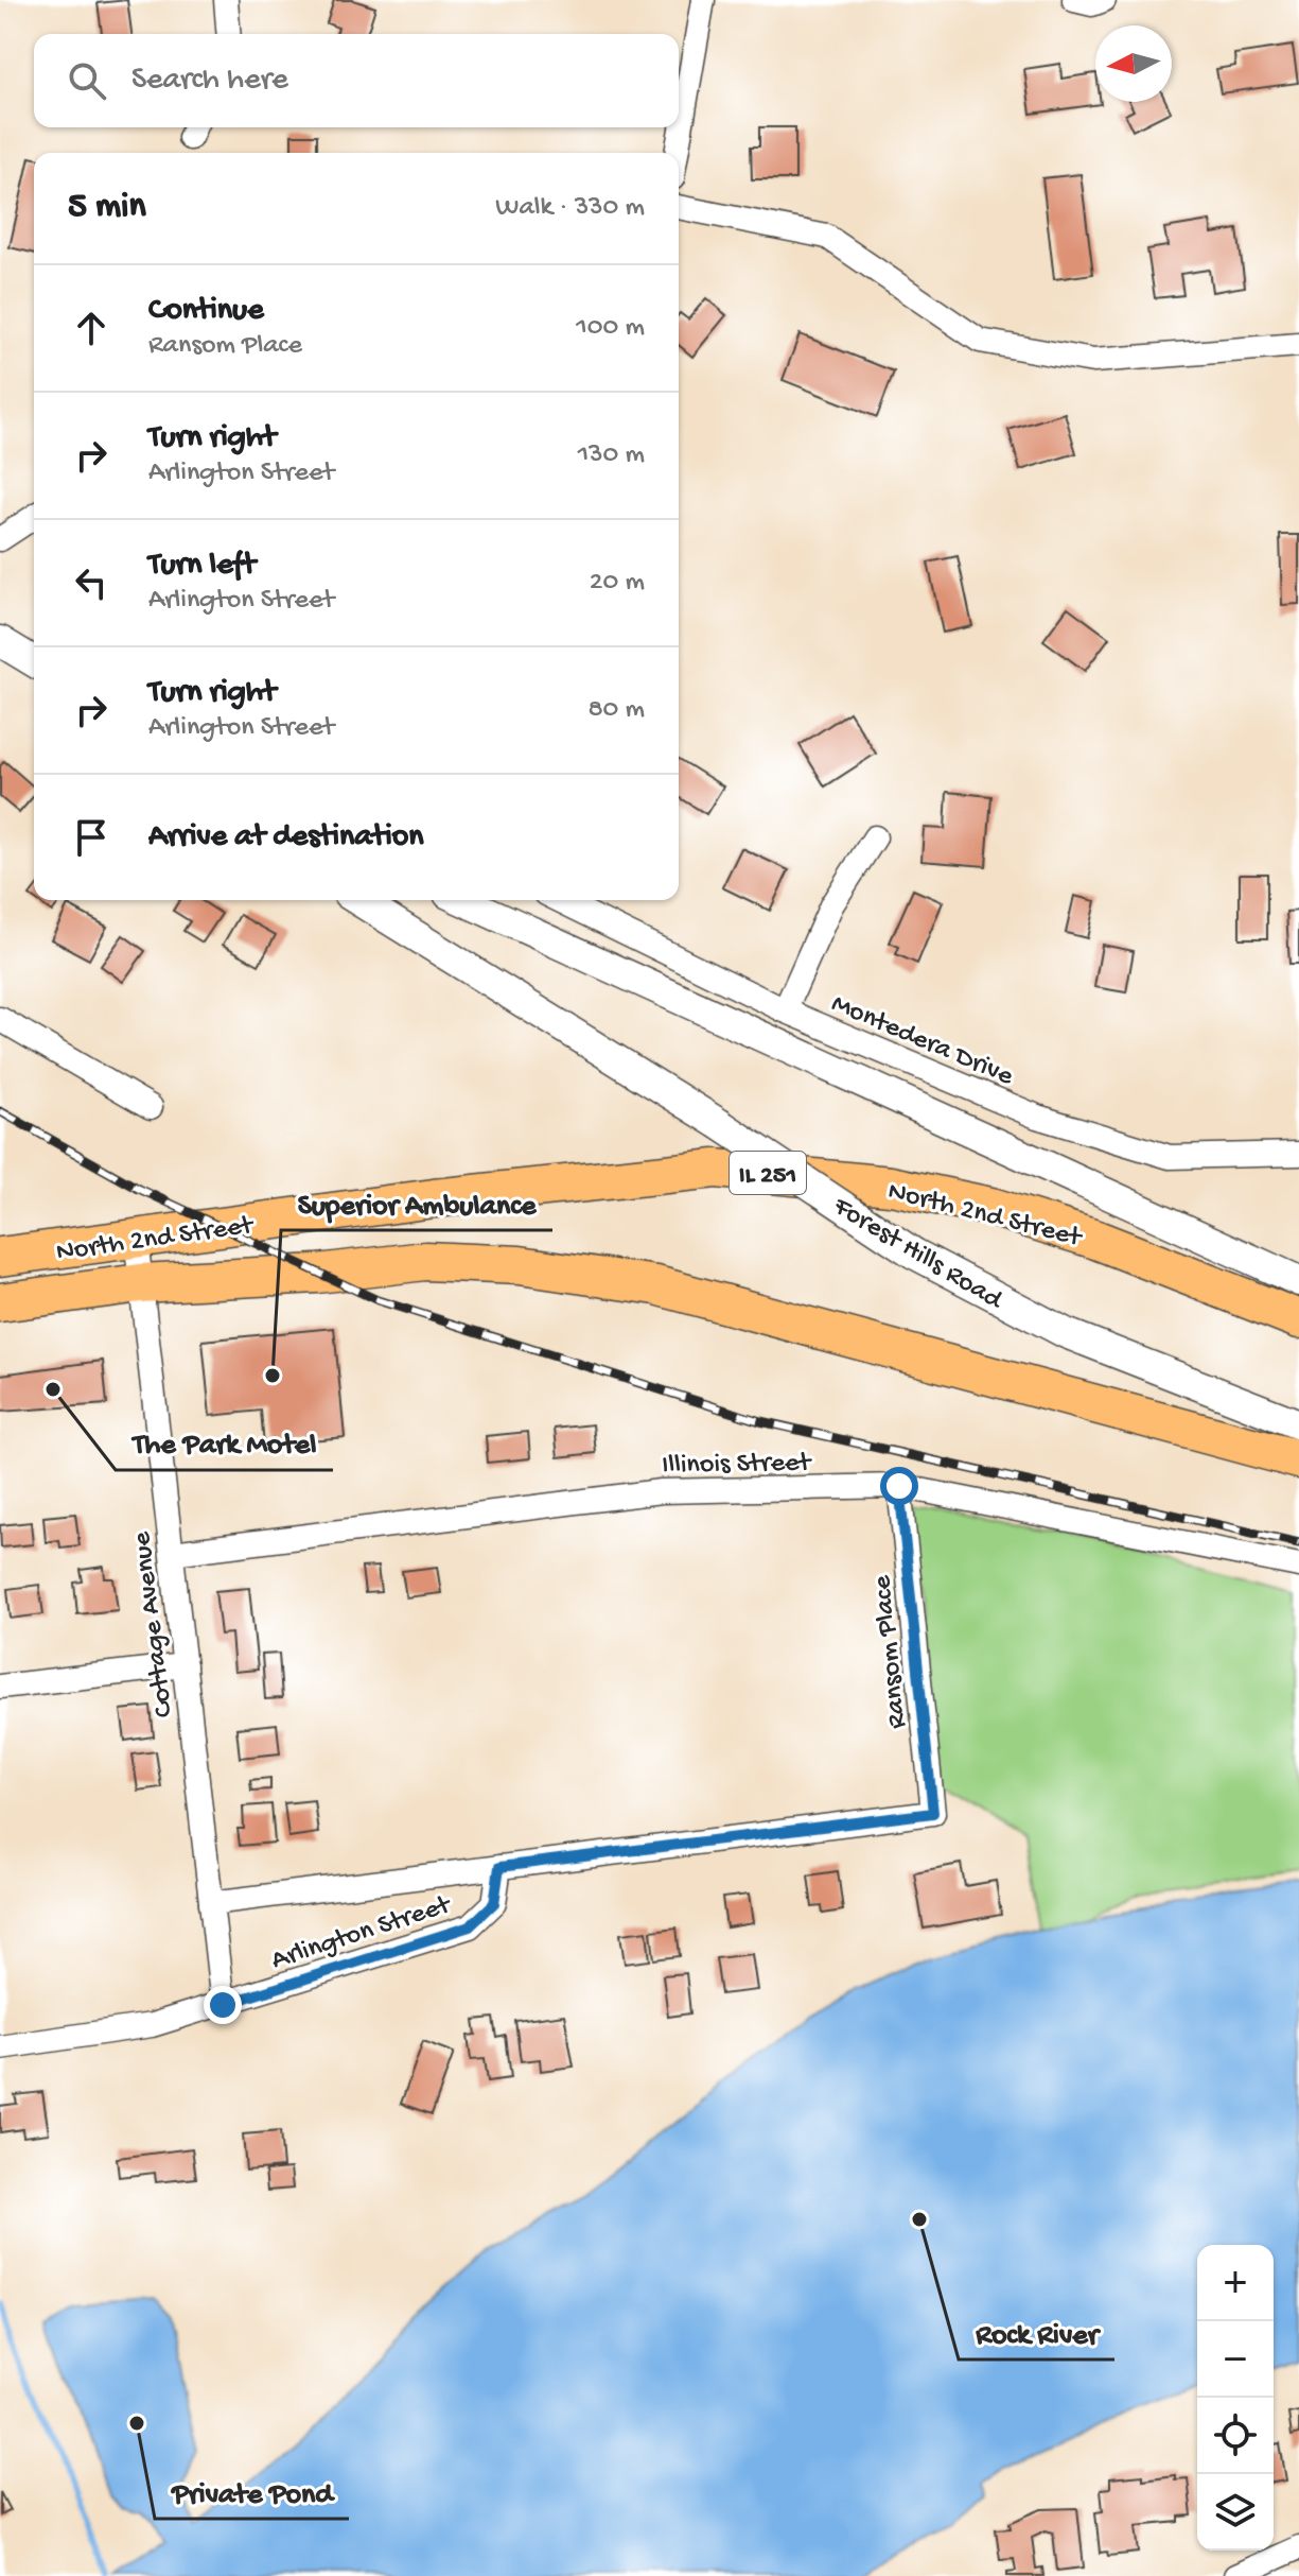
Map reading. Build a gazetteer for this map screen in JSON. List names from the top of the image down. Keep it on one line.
{"streets":{"main road":["IL 251","North 2nd Street"],"street":["Montedera Drive","Forest Hills Road","Illinois Street","Cottage Avenue","Ransom Place","Arlington Street"]},"crossings":[["North 2nd Street","Cottage Avenue"],["Illinois Street","Cottage Avenue"],["Illinois Street","Ransom Place"],["Cottage Avenue","Arlington Street"],["Ransom Place","Arlington Street"]],"places":["Superior Ambulance","The Park Motel","Rock River","Private Pond"],"north":"left","page":{"search":"Search here","heading":["5 min","Walk · 330 m"],"list":[["Continue","Ransom Place","100 m"],["Turn right","Arlington Street","130 m"],["Turn left","Arlington Street","20 m"],["Turn right","Arlington Street","80 m"],"Arrive at destination"],"map_buttons":["+","−"]}}
